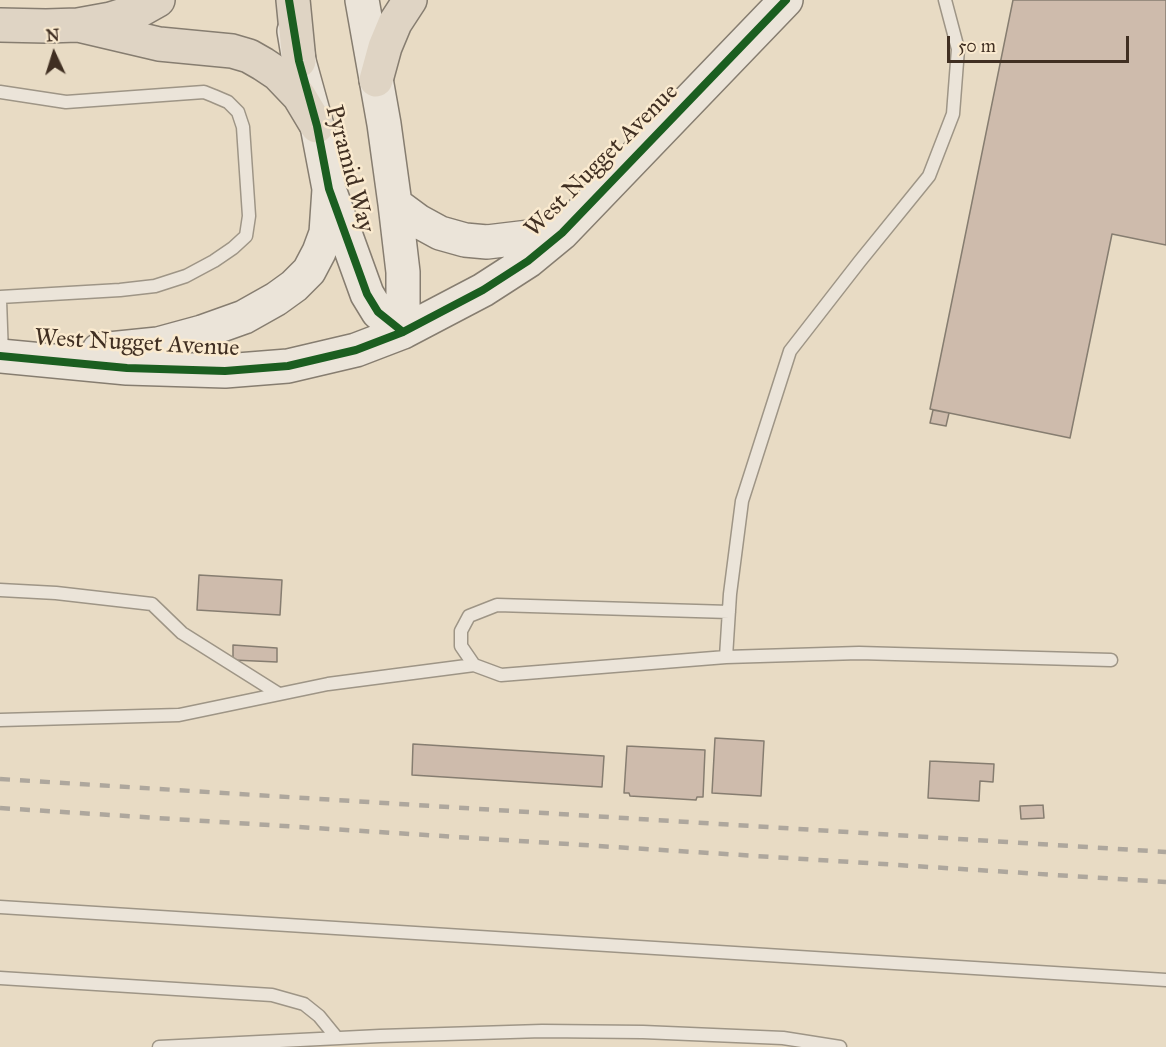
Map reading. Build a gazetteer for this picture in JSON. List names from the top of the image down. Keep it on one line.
{"streets":{"street":["West Nugget Avenue","Pyramid Way"]},"crossings":[["West Nugget Avenue","Pyramid Way"]],"scale_bar":"50 m","north":"top"}
